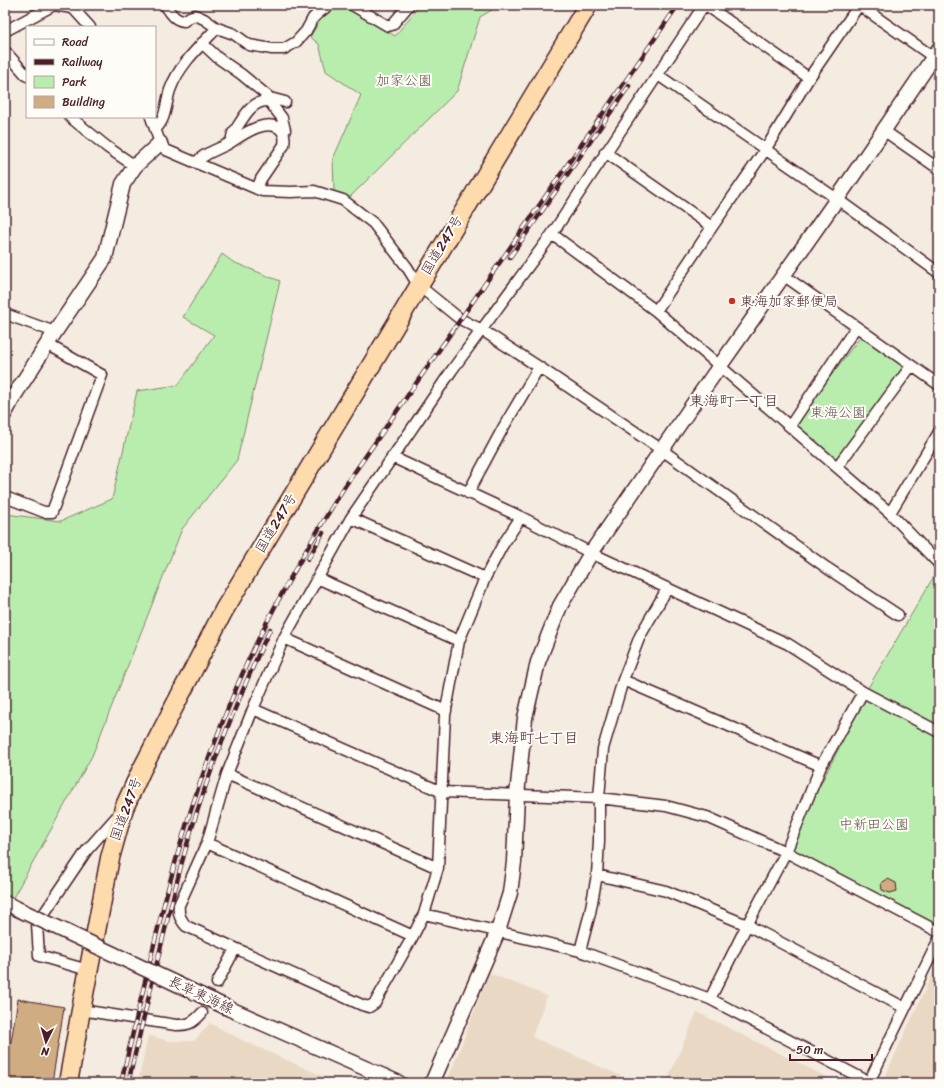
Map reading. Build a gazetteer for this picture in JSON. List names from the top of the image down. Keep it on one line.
{"streets":{"highway":["国道247号"],"street":["長草東海線"]},"districts":["東海町一丁目","東海町七丁目"],"parks":["加家公園","東海公園","中新田公園"],"places":["東海加家郵便局"],"legend":["Road","Railway","Park","Building"],"scale_bar":"50 m","north":"bottom"}
